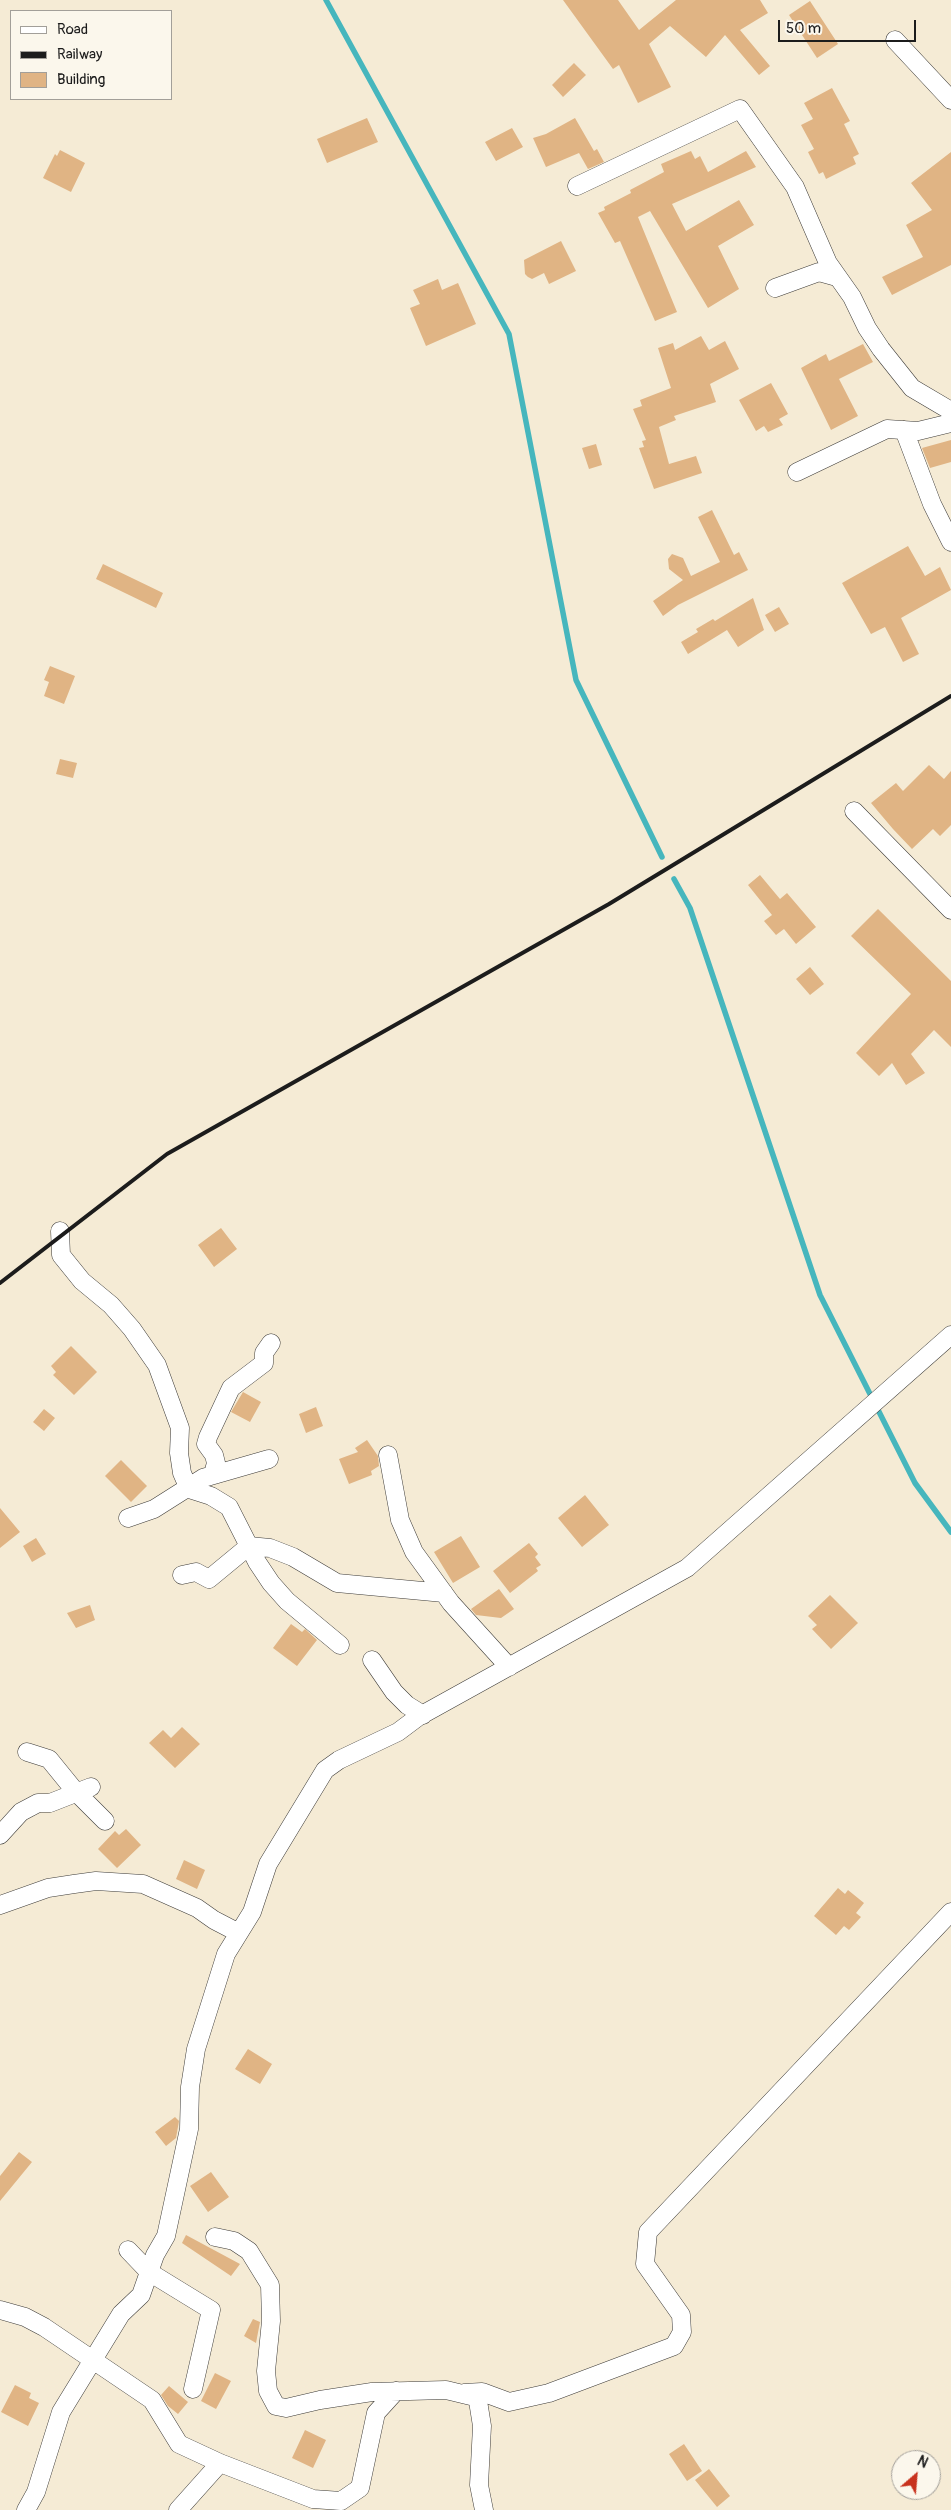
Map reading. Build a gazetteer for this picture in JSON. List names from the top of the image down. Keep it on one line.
{"legend":["Road","Railway","Building"],"scale_bar":"50 m","north":"top right"}
